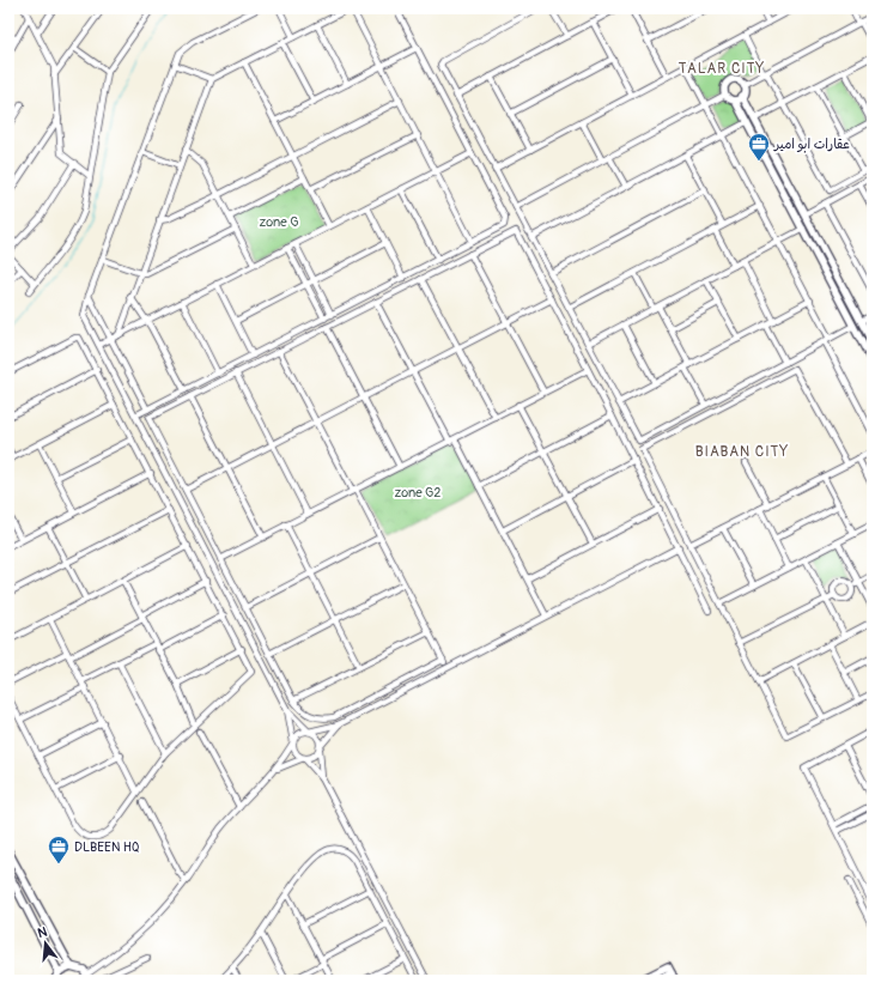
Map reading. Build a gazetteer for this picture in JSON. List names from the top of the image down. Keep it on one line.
{"districts":["TALAR CITY","BIABAN CITY"],"parks":["zone G","zone G2"],"places":{"office":["عقارات ابو امير","DLBEEN HQ"]},"north":"top"}
